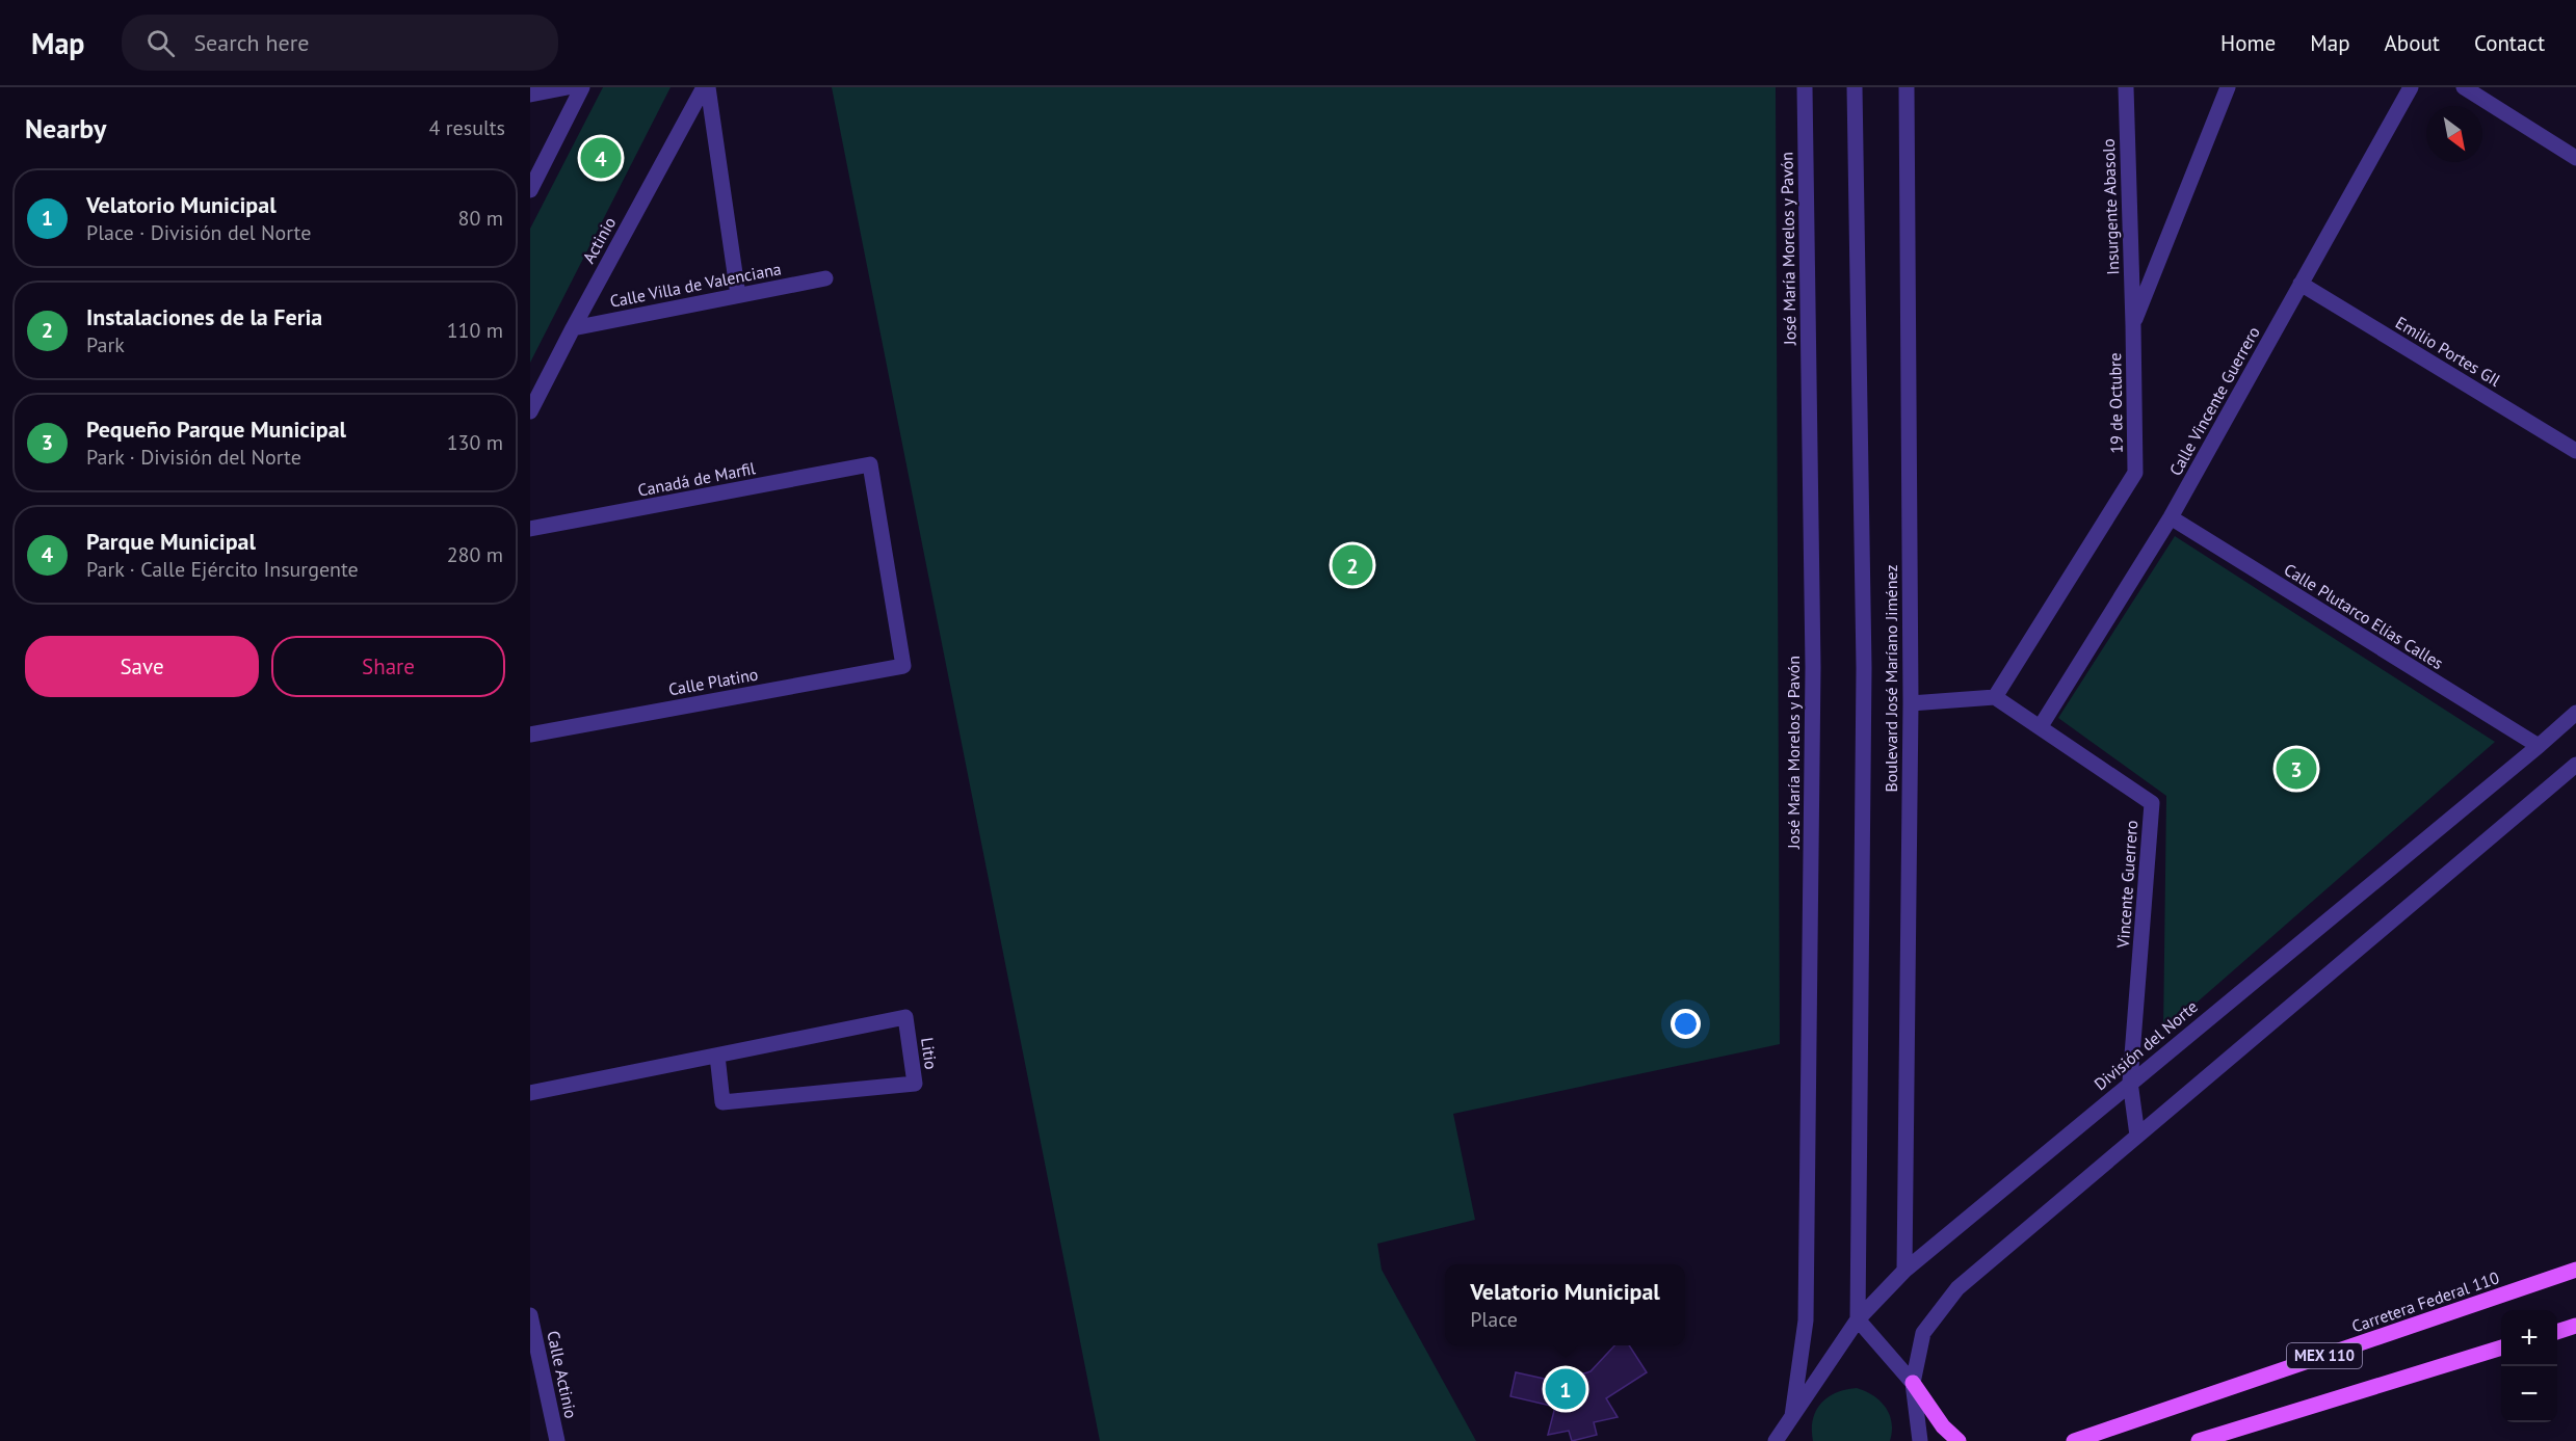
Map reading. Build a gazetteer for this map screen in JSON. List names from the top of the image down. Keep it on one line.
{"streets":{"main road":["Carretera Federal 110","MEX 110"],"street":["Insurgente Abasolo","Actinio","José María Morelos y Pavón","Calle Villa de Valenciana","Emilio Portes GIl","Calle Vincente Guerrero","19 de Octubre","Canadá de Marfil","Calle Plutarco Elías Calles","Boulevard José Maríano Jiménez","Calle Platino","Vincente Guerrero","División del Norte","Litio","Calle Actinio"]},"crossings":[["Insurgente Abasolo","19 de Octubre"],["Actinio","Calle Villa de Valenciana"],["José María Morelos y Pavón","División del Norte"],["Emilio Portes GIl","Calle Vincente Guerrero"],["Calle Vincente Guerrero","Calle Plutarco Elías Calles"],["Calle Vincente Guerrero","Vincente Guerrero"],["19 de Octubre","Vincente Guerrero"],["Canadá de Marfil","Calle Platino"],["Calle Plutarco Elías Calles","División del Norte"],["Boulevard José Maríano Jiménez","División del Norte"],["Vincente Guerrero","División del Norte"]],"north":"bottom right","page":{"header":"Map","search":"Search here","nav":["Home","Map","About","Contact"],"heading":["Nearby","4 results"],"pins":["4","2","3","1"],"list":[{"mark":"1","name":"Velatorio Municipal","note":"Place · División del Norte","value":"80 m"},{"mark":"2","name":"Instalaciones de la Feria","note":"Park","value":"110 m"},{"mark":"3","name":"Pequeño Parque Municipal","note":"Park · División del Norte","value":"130 m"},{"mark":"4","name":"Parque Municipal","note":"Park · Calle Ejército Insurgente","value":"280 m"}],"buttons":["Save","Share"],"popup":["Velatorio Municipal","Place"],"map_buttons":["+","−"]}}
